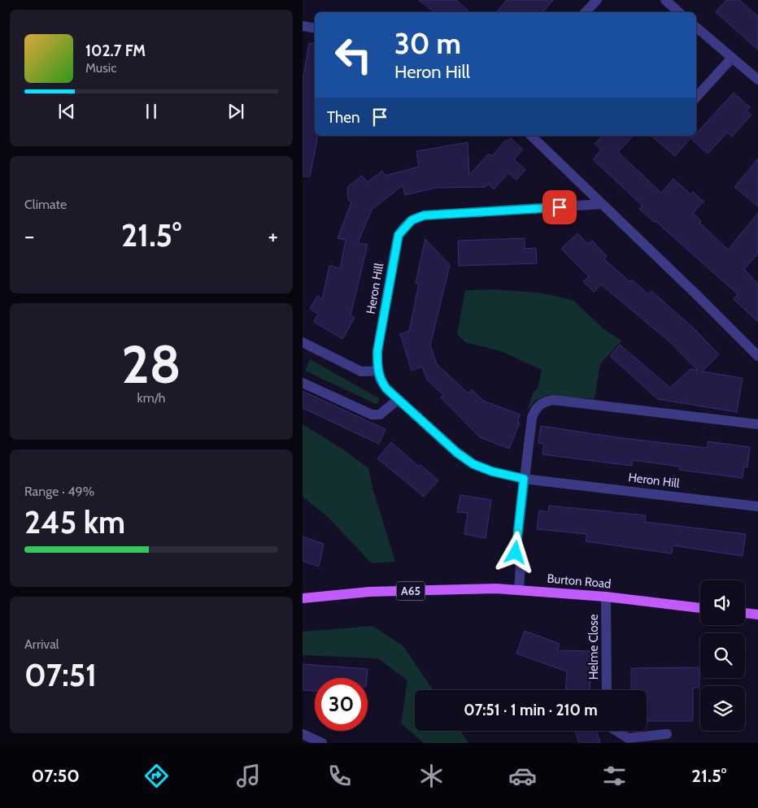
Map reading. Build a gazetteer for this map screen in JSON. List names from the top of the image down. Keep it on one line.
{"streets":{"main road":["Burton Road","A65"],"street":["Heron Hill","Helme Close"]},"crossings":[["Burton Road","Helme Close"]],"page":{"turn":["30 m","Heron Hill"],"song":["102.7 FM","Music"],"then":"Then","tile":["Climate",["28","km/h"],["Range · 49%","245 km"],["Arrival","07:51"]],"heat":["−","21.5°","+"],"limit":"30","trip":"07:51 · 1 min · 210 m","tabs":["07:50","21.5°"]}}
